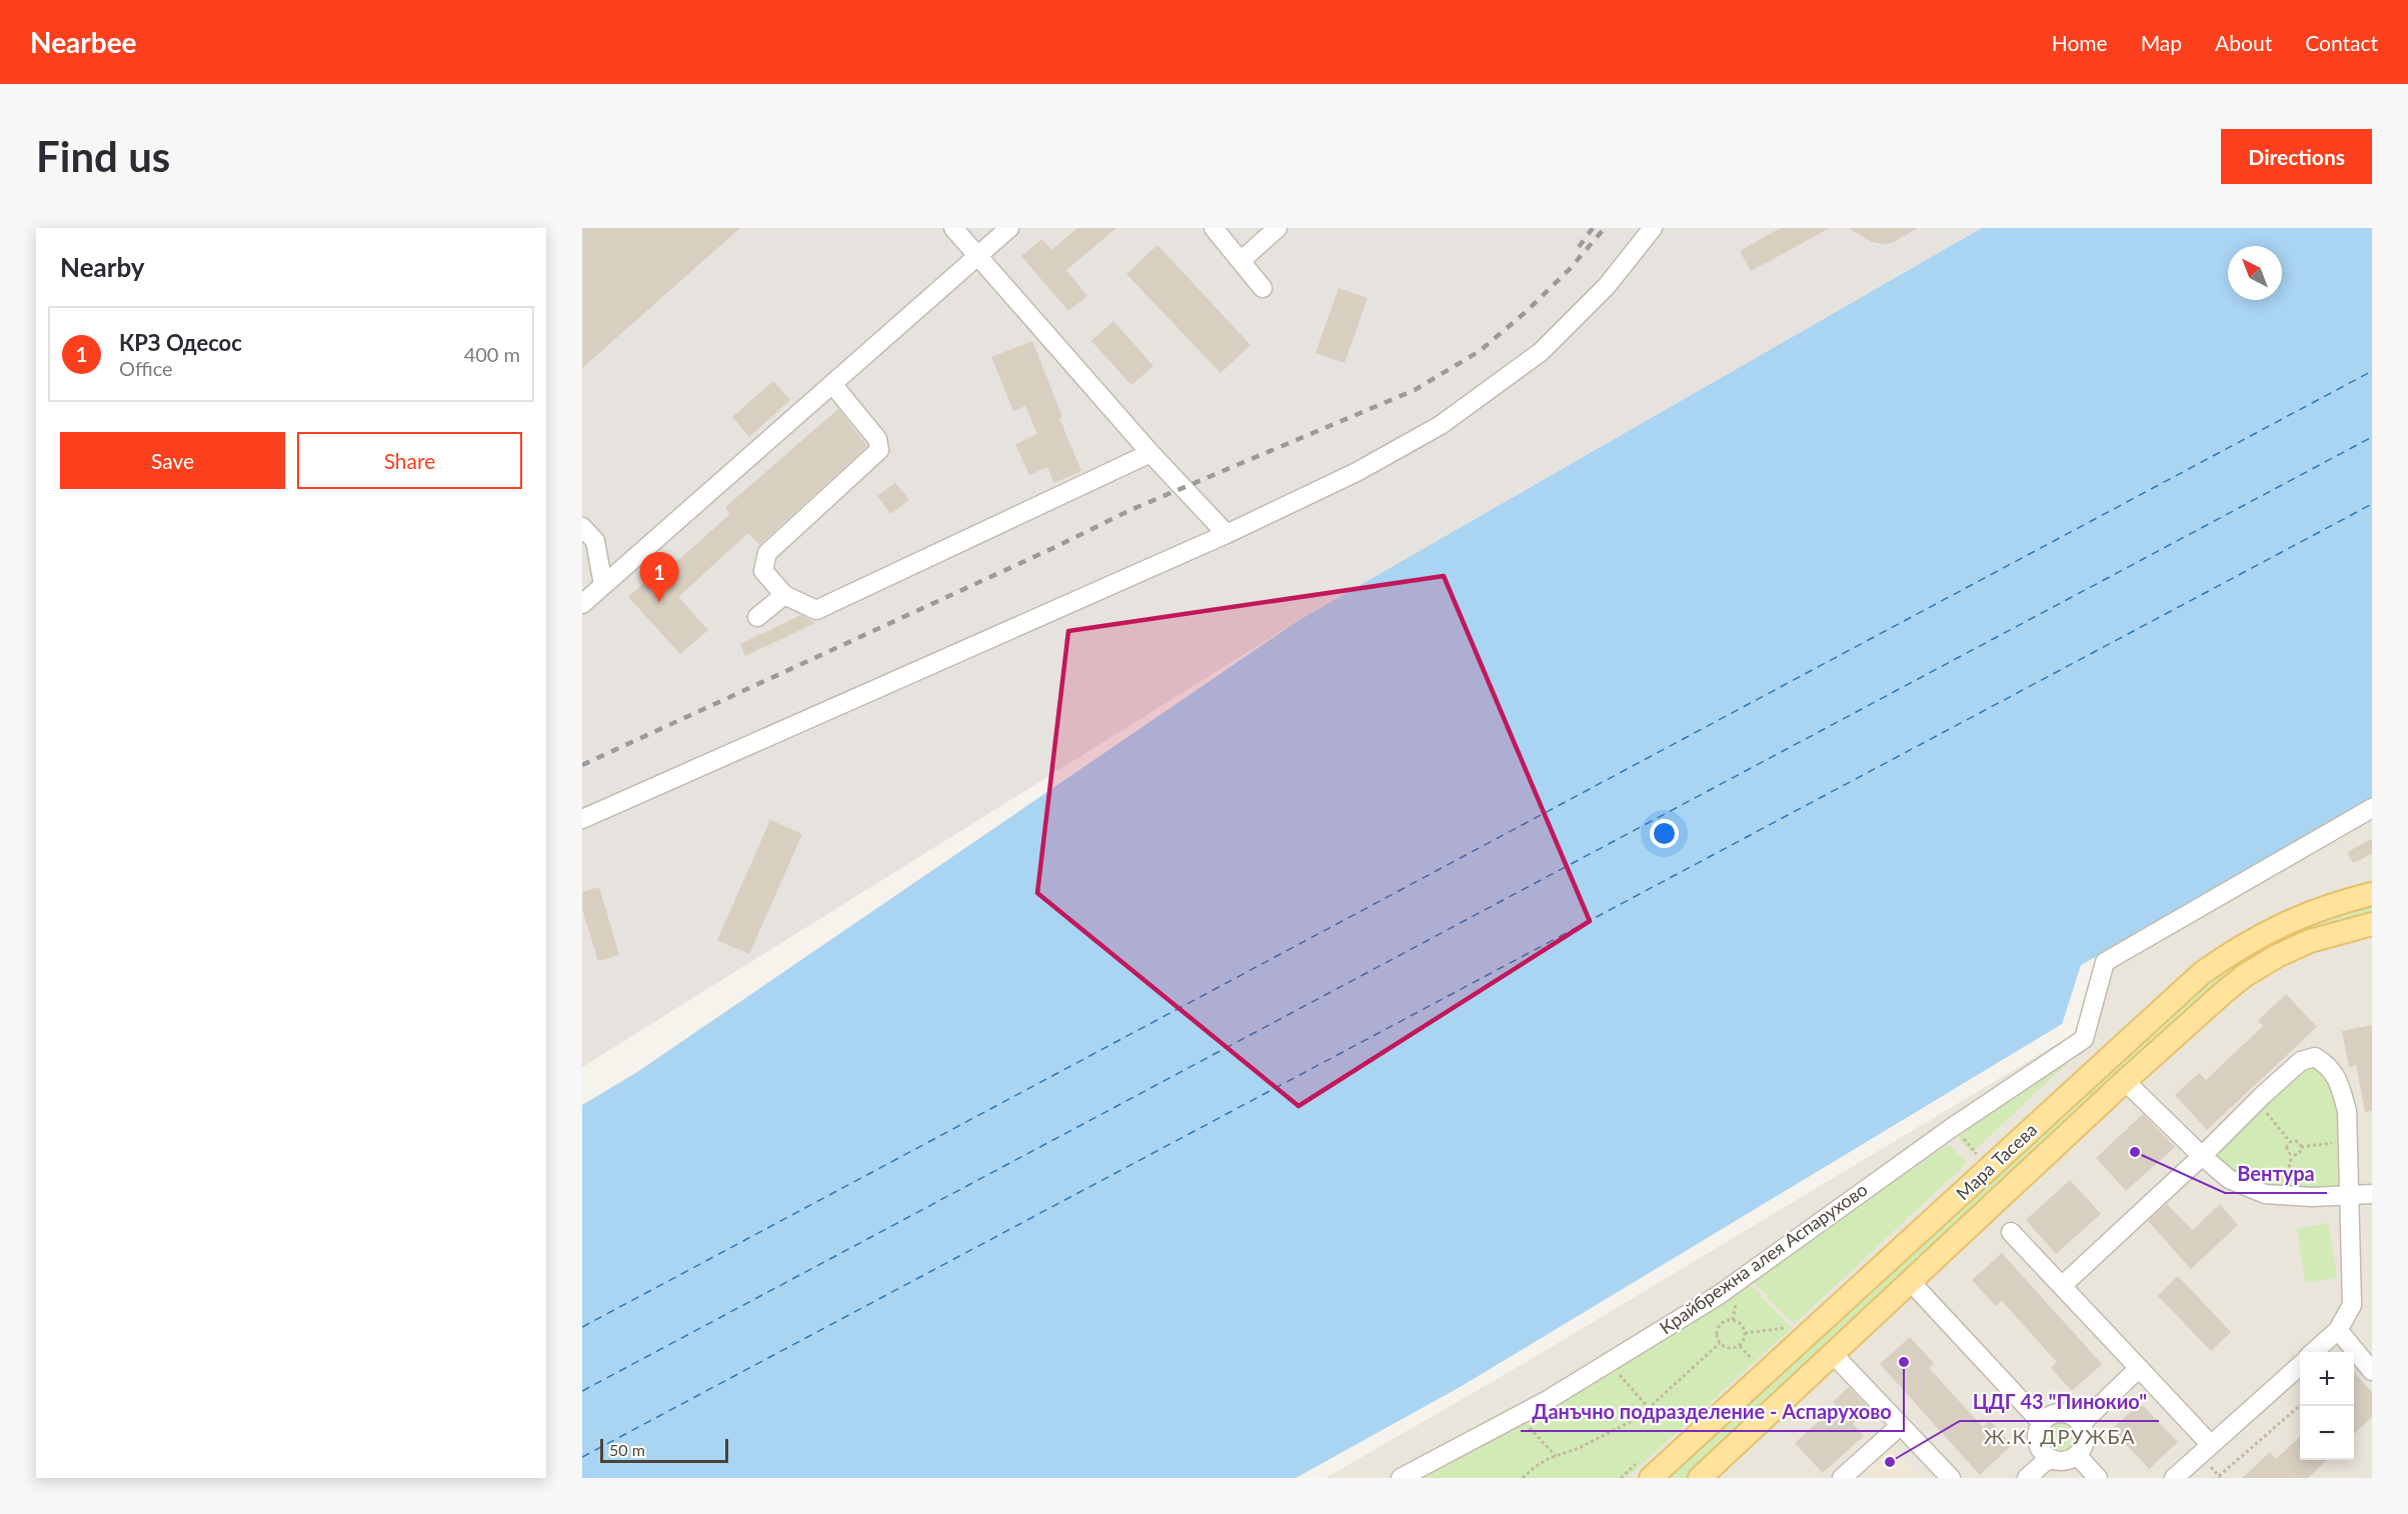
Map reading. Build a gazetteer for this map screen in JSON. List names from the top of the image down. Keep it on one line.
{"streets":{"main road":["Мара Тасева"],"street":["Крайбрежна алея Аспарухово"]},"districts":["Ж.К. ДРУЖБА"],"places":["Вентура","Данъчно подразделение - Аспарухово","ЦДГ 43 \"Пинокио\""],"scale_bar":"50 m","north":"top left","page":{"header":"Nearbee","nav":["Home","Map","About","Contact"],"buttons":["Directions",["Save","Share"]],"title":"Find us","heading":"Nearby","list":[{"mark":"1","name":"КРЗ Одесос","note":"Office","value":"400 m"}],"pins":"1","map_buttons":["+","−"],"scale":"50 m"}}
